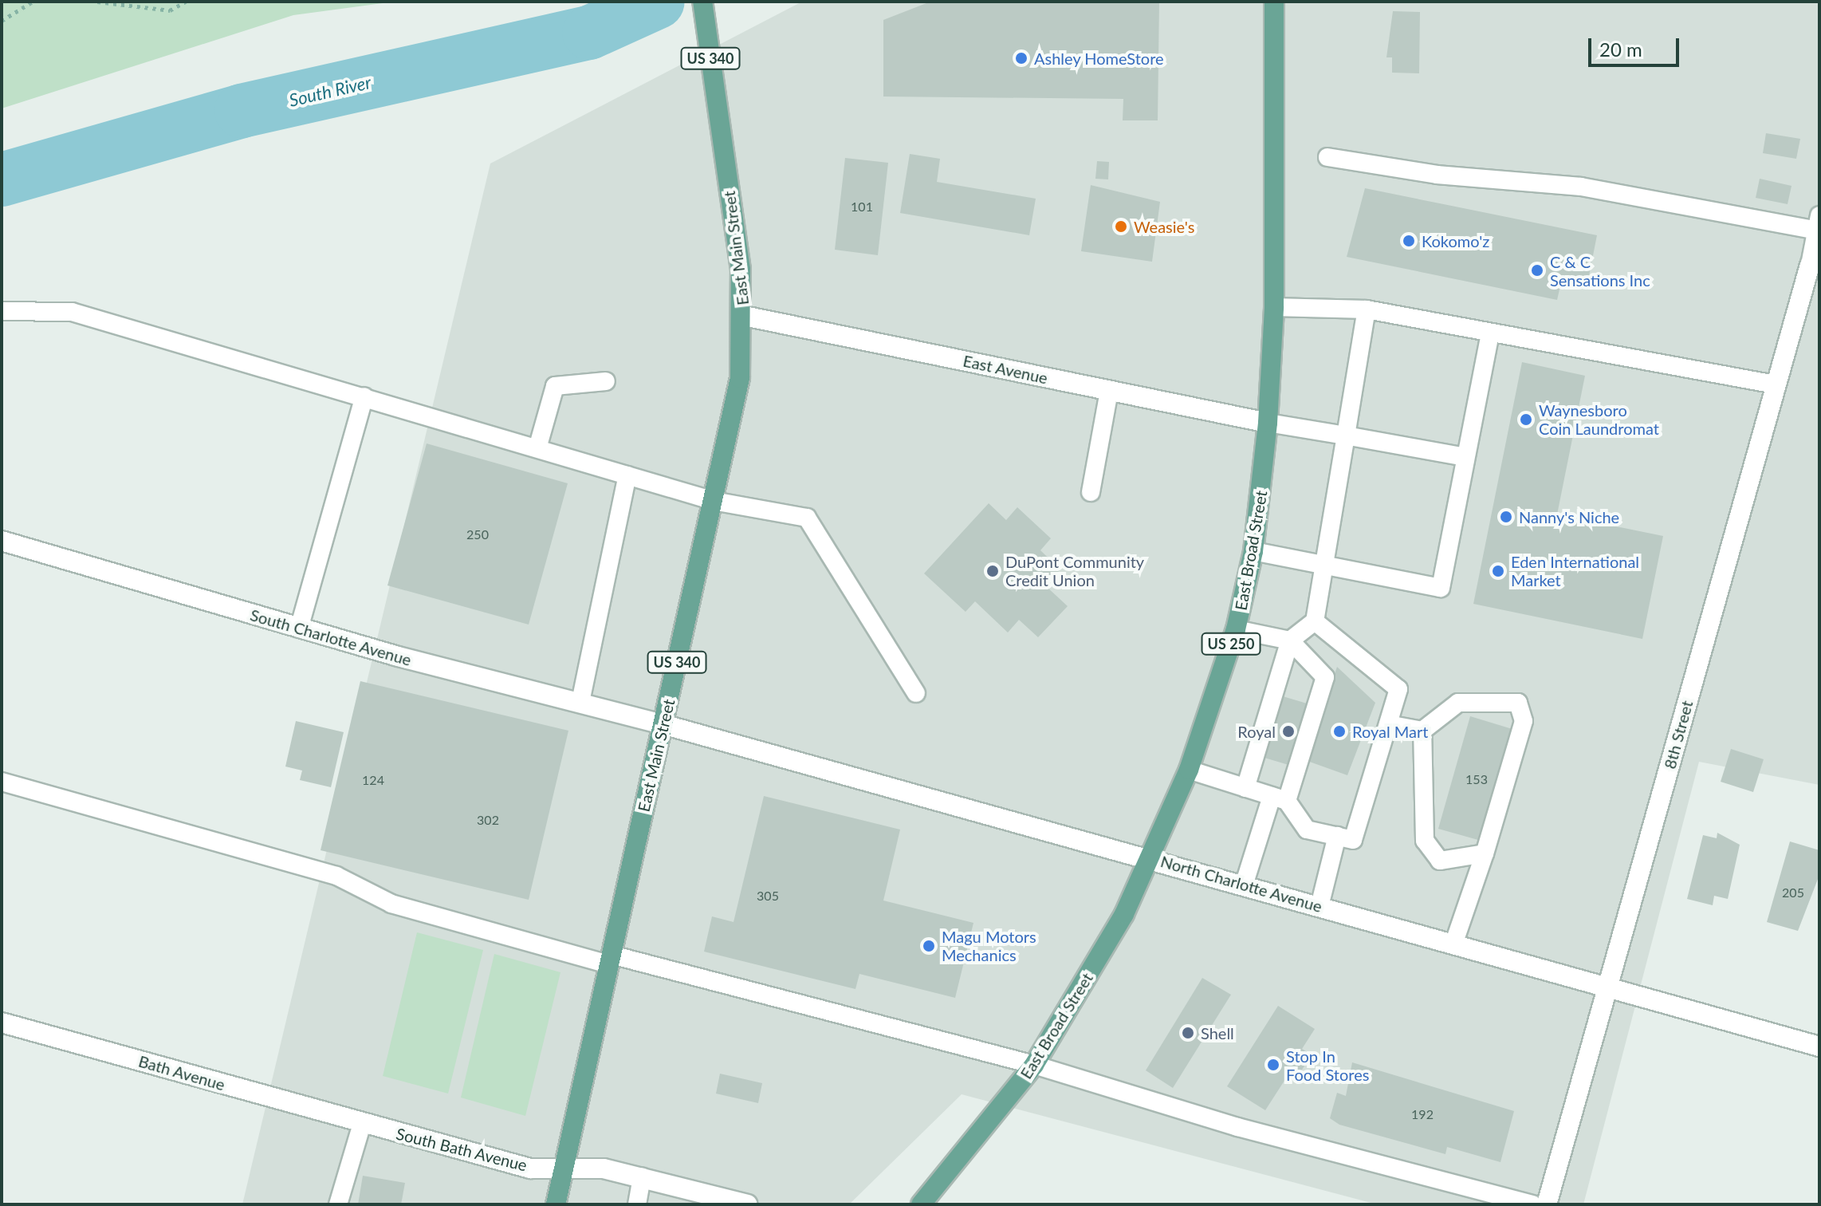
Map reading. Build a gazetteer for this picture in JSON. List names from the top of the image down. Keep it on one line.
{"streets":{"main road":["US 340","East Main Street","East Broad Street","US 250"],"street":["East Avenue","South Charlotte Avenue","8th Street","North Charlotte Avenue","Bath Avenue","South Bath Avenue"]},"crossings":[["East Main Street","East Avenue"],["East Main Street","South Charlotte Avenue"],["East Main Street","North Charlotte Avenue"],["East Main Street","South Bath Avenue"],["East Avenue","East Broad Street"],["East Broad Street","North Charlotte Avenue"],["South Charlotte Avenue","North Charlotte Avenue"],["8th Street","North Charlotte Avenue"],["Bath Avenue","South Bath Avenue"]],"water":["South River"],"places":["Ashley HomeStore","Weasie's","Kokomo'z","C & C Sensations Inc","Waynesboro Coin Laundromat","Nanny's Niche","DuPont Community Credit Union","Eden International Market","Royal","Royal Mart","Magu Motors Mechanics","Shell","Stop In Food Stores"],"house_numbers":["101","250","153","124","302","205","305","192"],"scale_bar":"20 m"}
